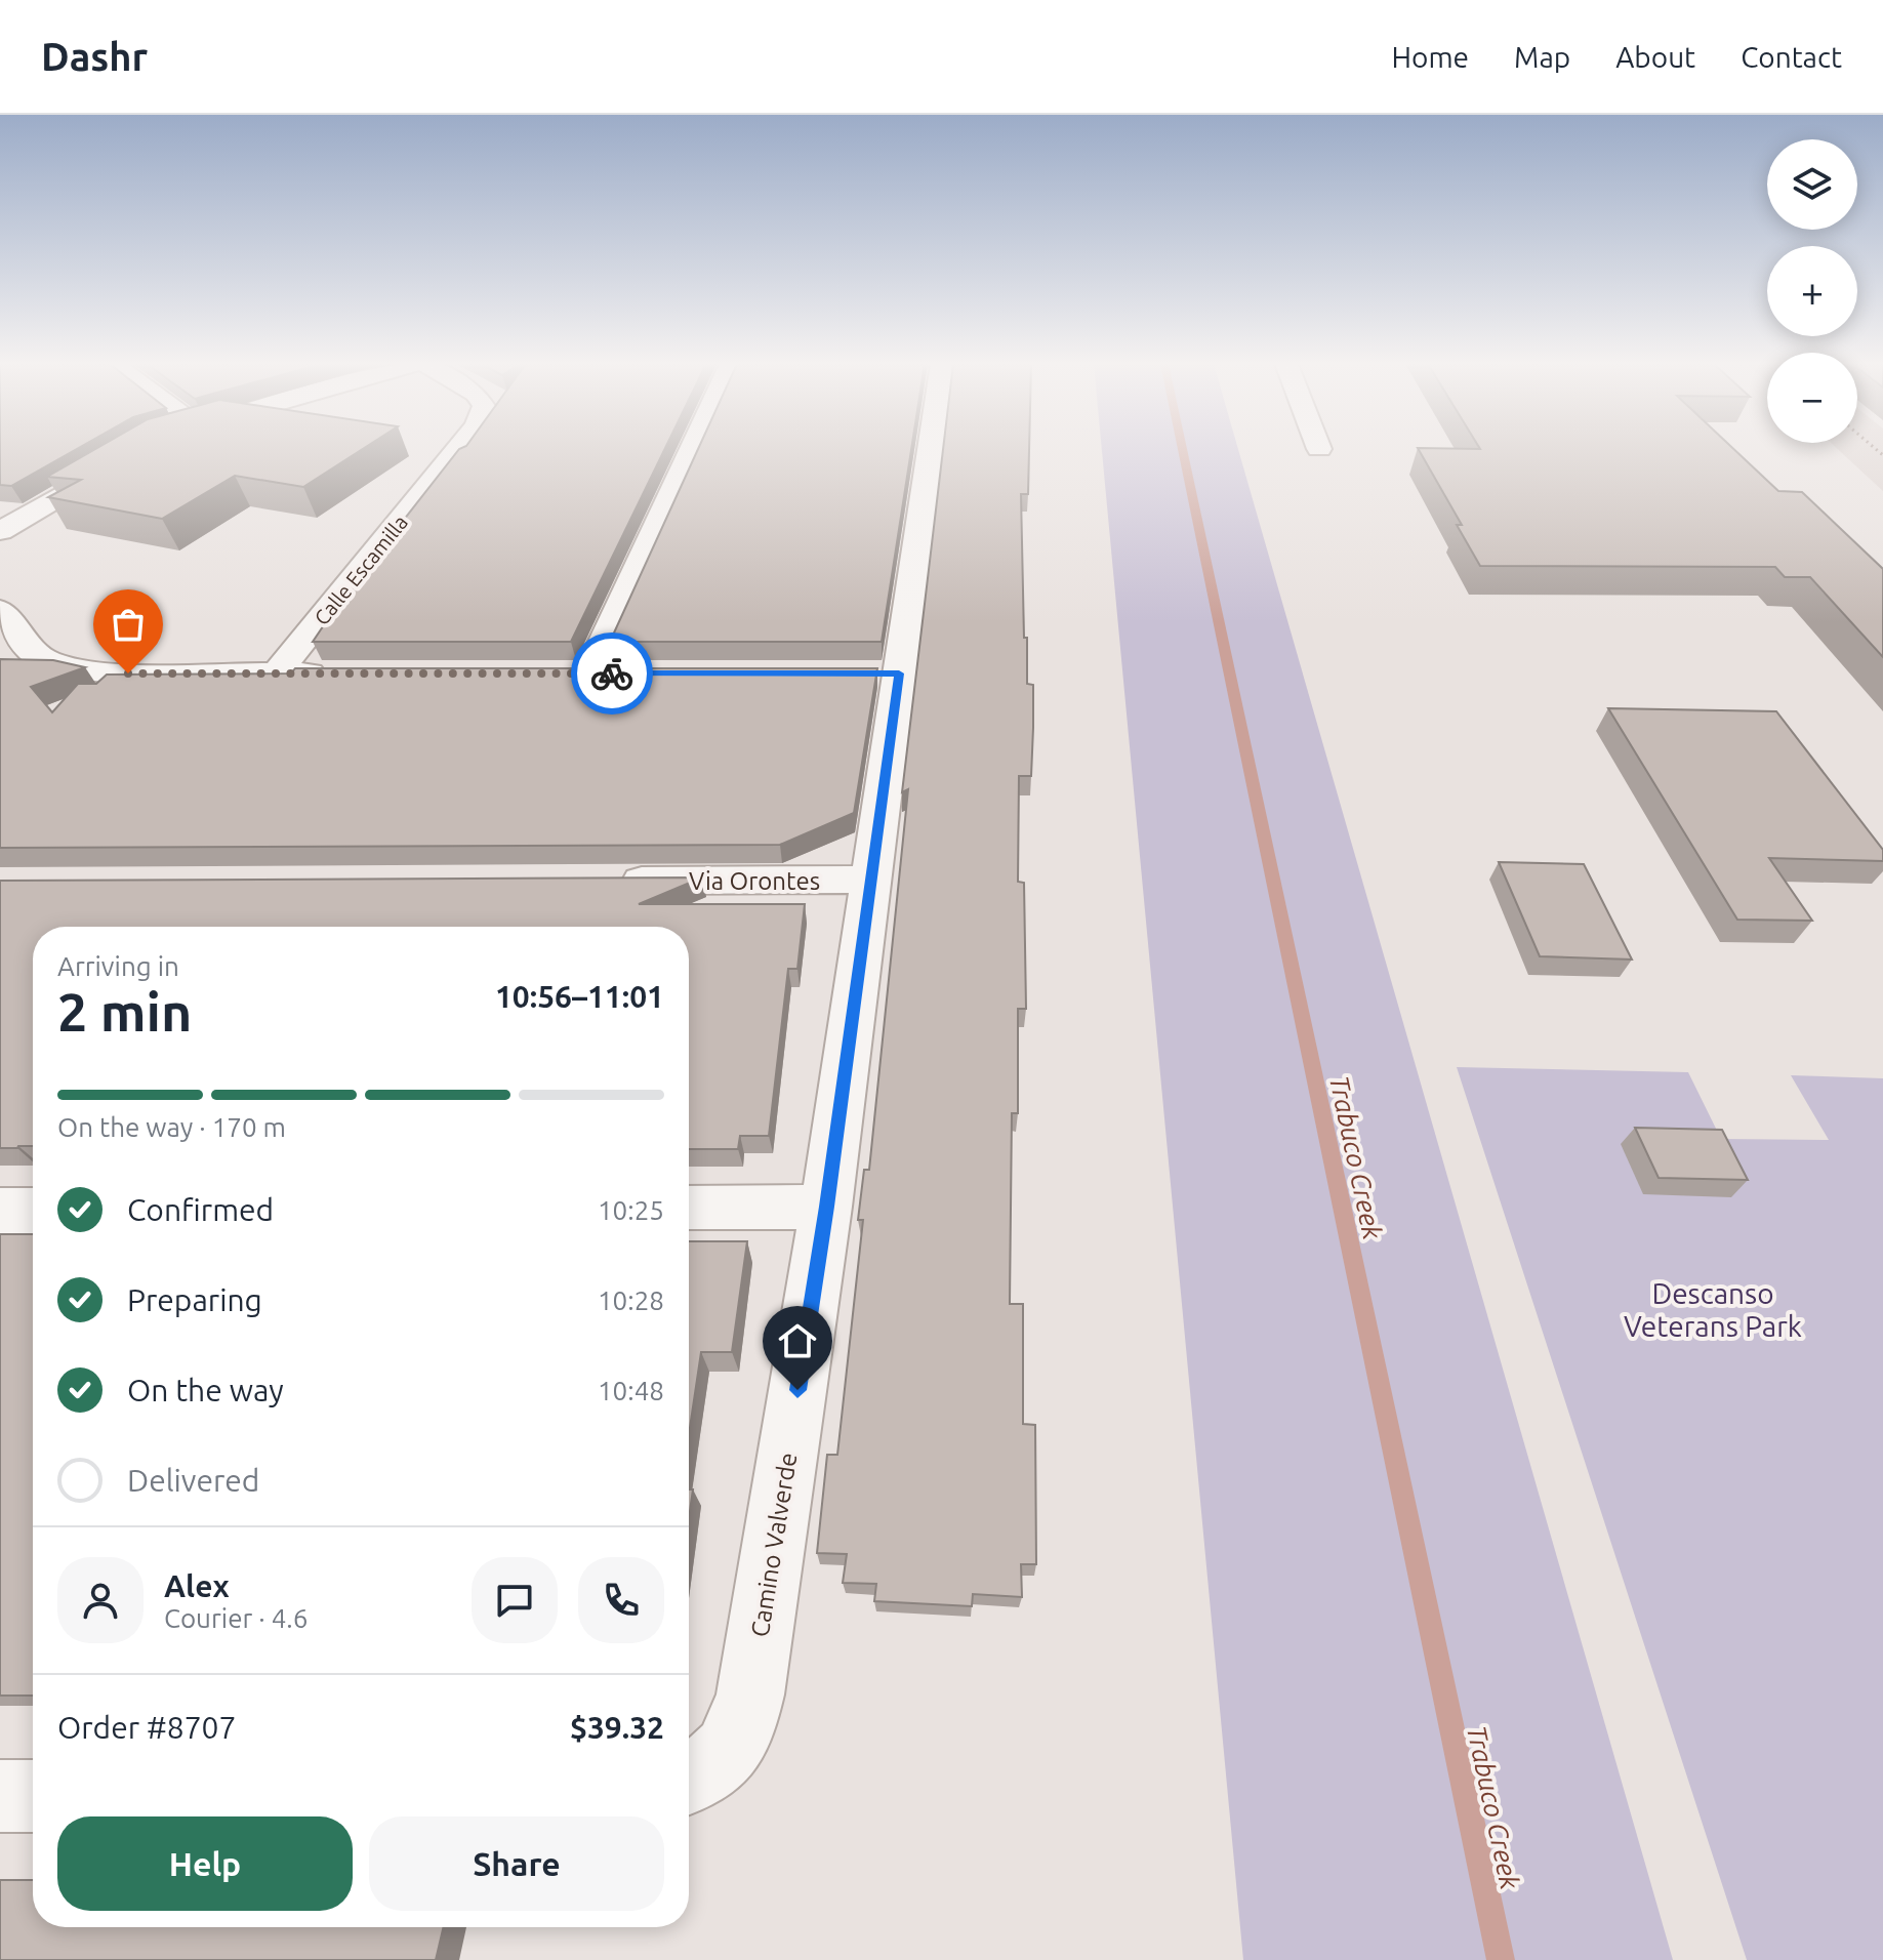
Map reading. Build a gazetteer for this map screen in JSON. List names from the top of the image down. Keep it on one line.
{"streets":{"street":["Calle Escamilla","Via Orontes","Camino Valverde"]},"crossings":[["Via Orontes","Camino Valverde"]],"water":["Trabuco Creek"],"parks":["Descanso Veterans Park"],"page":{"header":"Dashr","nav":["Home","Map","About","Contact"],"map_buttons":["+","−"],"heading":["2 min","Arriving in","10:56–11:01"],"panel":["Alex","Courier · 4.6","Order #8707","$39.32"],"bar":"On the way · 170 m","list":[["Confirmed","10:25"],["Preparing","10:28"],["On the way","10:48"],"Delivered"],"buttons":["Help","Share"]}}
